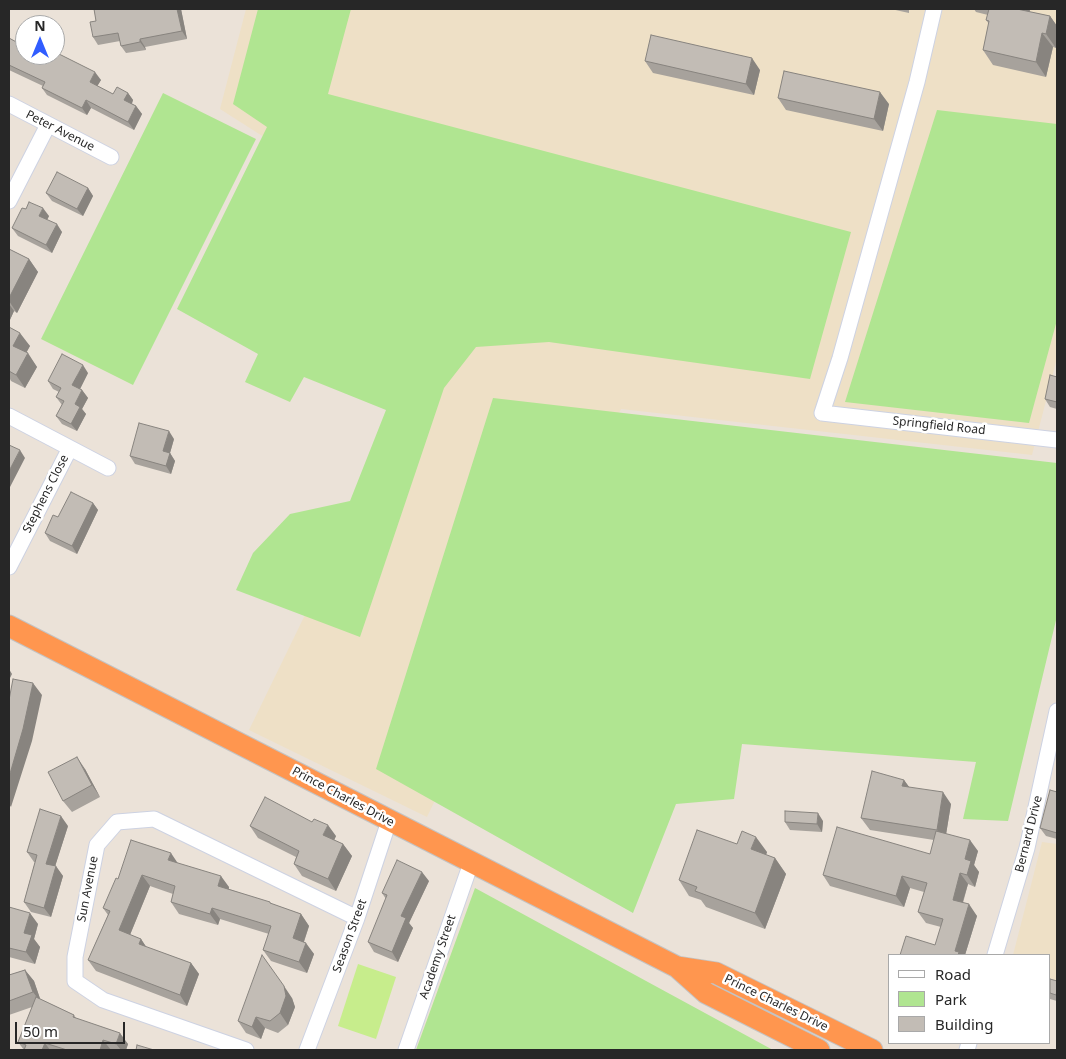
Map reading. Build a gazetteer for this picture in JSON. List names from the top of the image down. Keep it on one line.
{"streets":{"highway":["Prince Charles Drive"],"street":["Peter Avenue","Springfield Road","Stephens Close","Bernard Drive","Sun Avenue","Season Street","Academy Street"]},"crossings":[["Prince Charles Drive","Season Street"],["Prince Charles Drive","Academy Street"],["Sun Avenue","Season Street"]],"legend":["Road","Park","Building"],"scale_bar":"50 m","north":"top"}
